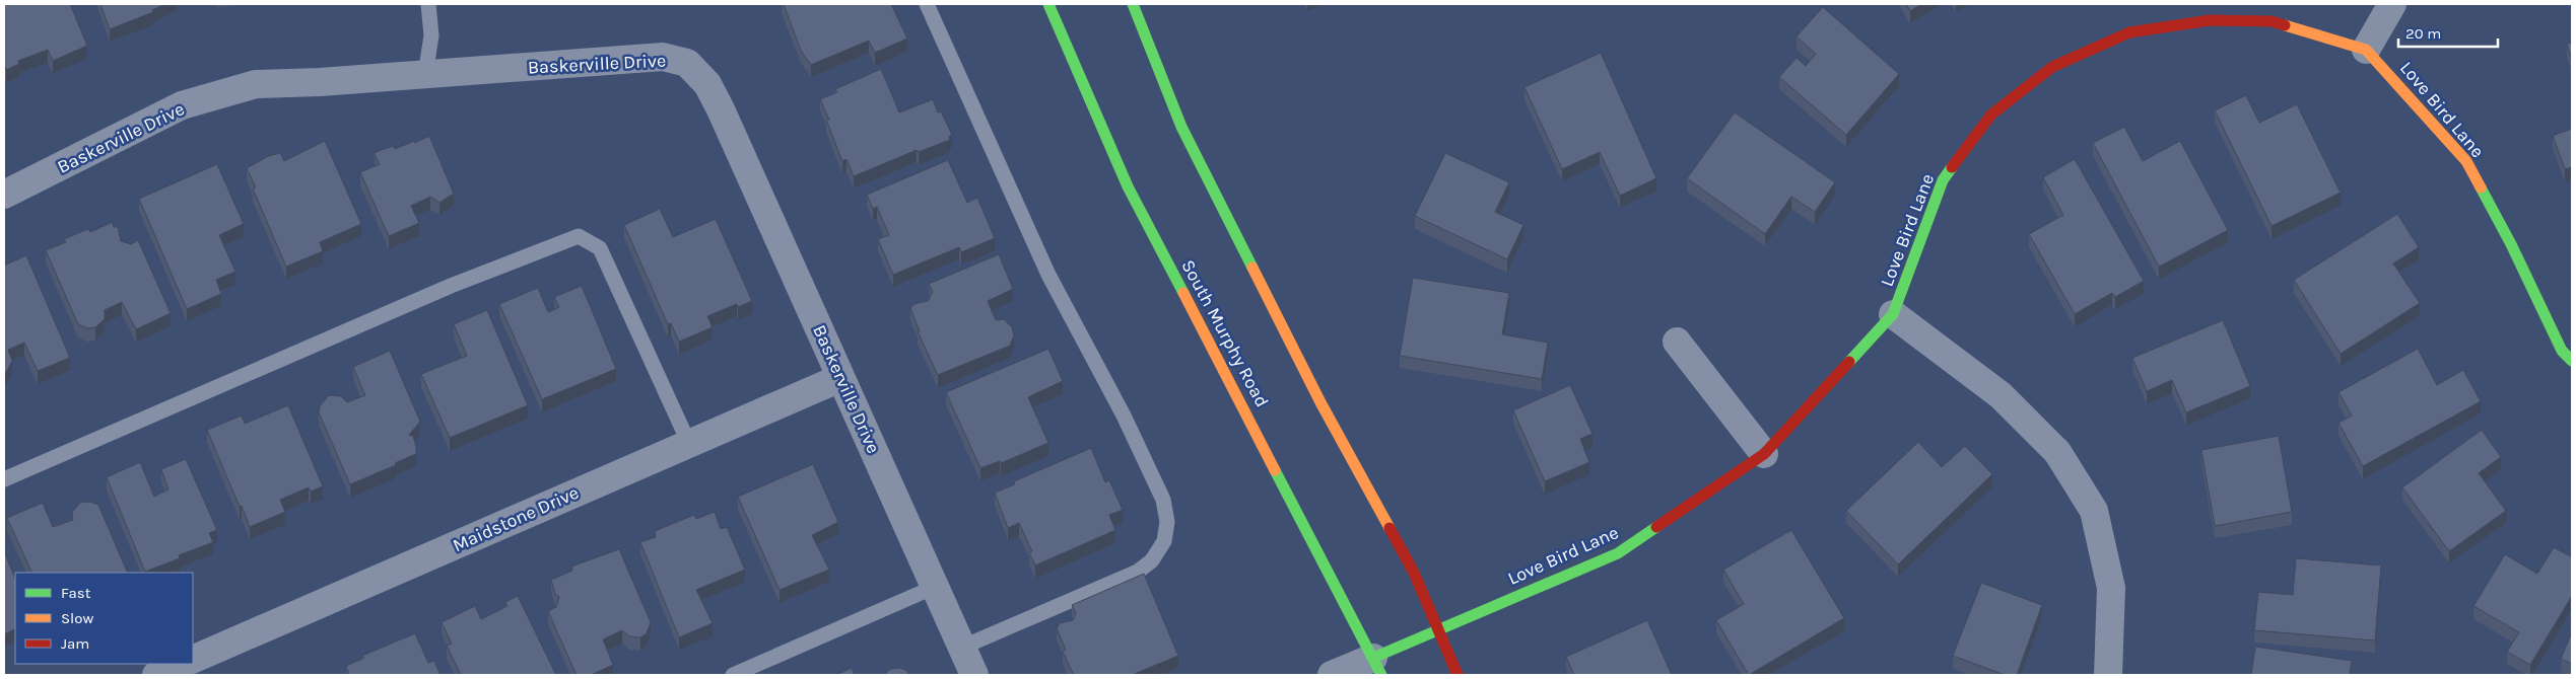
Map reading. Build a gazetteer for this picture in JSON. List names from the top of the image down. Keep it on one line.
{"streets":{"street":["Baskerville Drive","Love Bird Lane","South Murphy Road","Maidstone Drive"]},"crossings":[["Baskerville Drive","Maidstone Drive"],["Love Bird Lane","South Murphy Road"]],"legend":["Fast","Slow","Jam"],"scale_bar":"20 m"}
